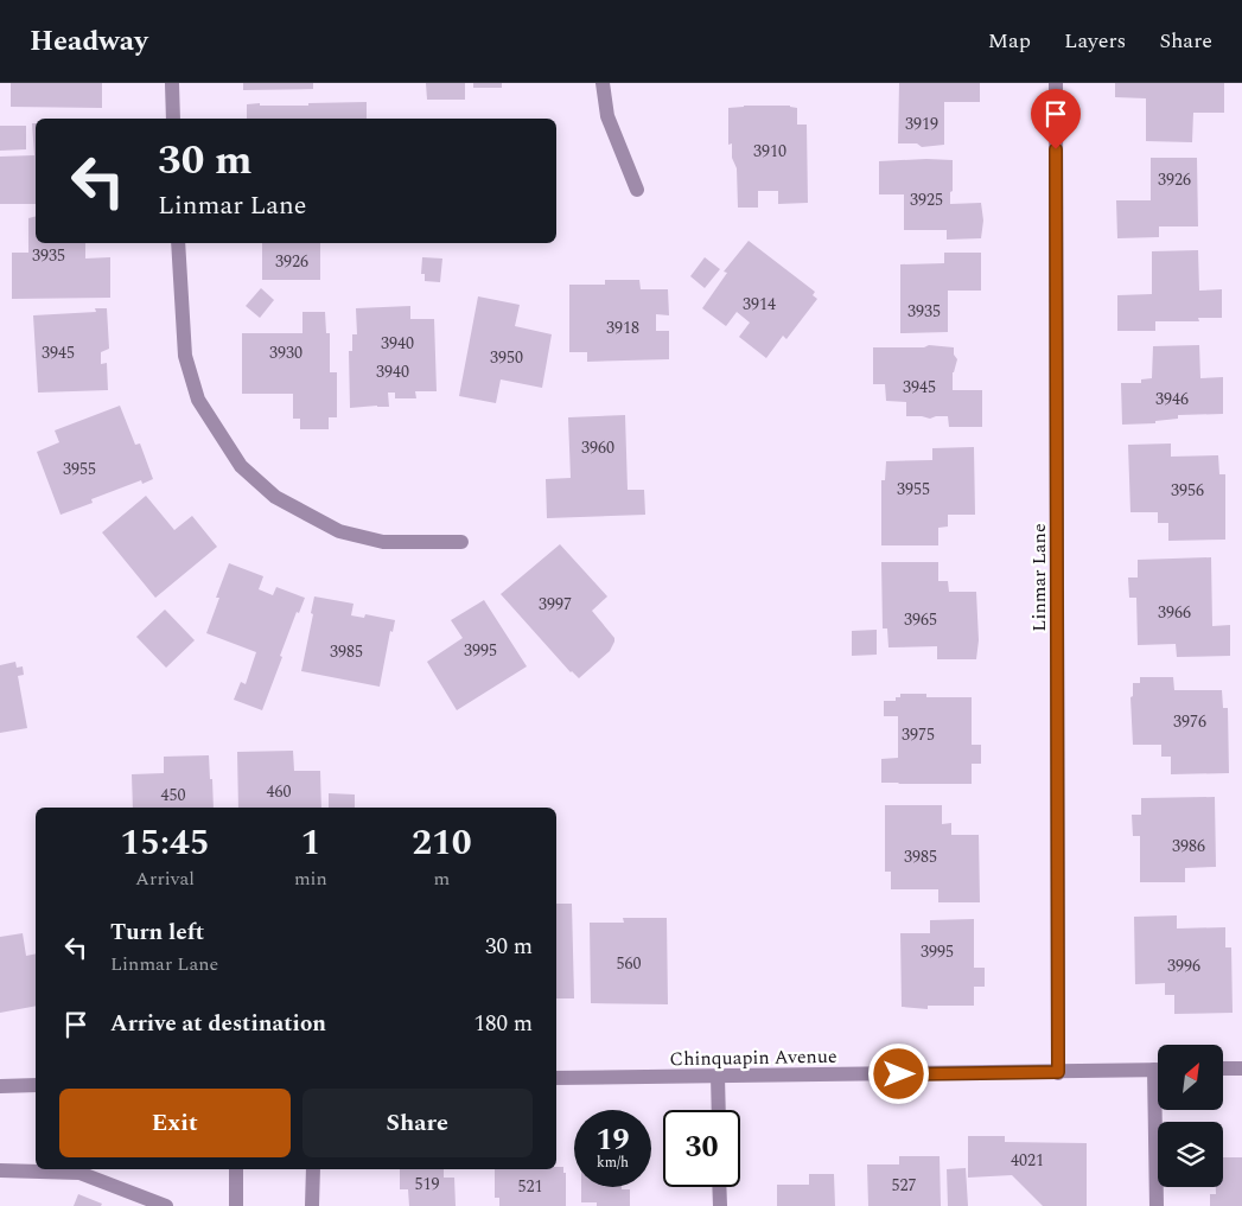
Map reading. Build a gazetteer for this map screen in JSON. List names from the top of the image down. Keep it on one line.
{"streets":{"street":["Linmar Lane","Chinquapin Avenue"]},"crossings":[["Linmar Lane","Chinquapin Avenue"]],"house_numbers":["3919","3910","3926","3925","3935","3926","3914","3935","3918","3940","3945","3930","3950","3940","3945","3946","3960","3955","3955","3956","3997","3966","3965","3995","3985","3976","3975","460","450","3986","3985","3995","560","3996","4021","519","527","521"],"north":"top right","page":{"header":"Headway","nav":["Map","Layers","Share"],"turn":["30 m","Linmar Lane"],"eta":["15:45","Arrival","1","min","210","m"],"list":[{"name":"Turn left","note":"Linmar Lane","value":"30 m"},{"name":"Arrive at destination","value":"180 m"}],"buttons":["Exit","Share"],"speed":"19 km/h","limit":"30"}}
